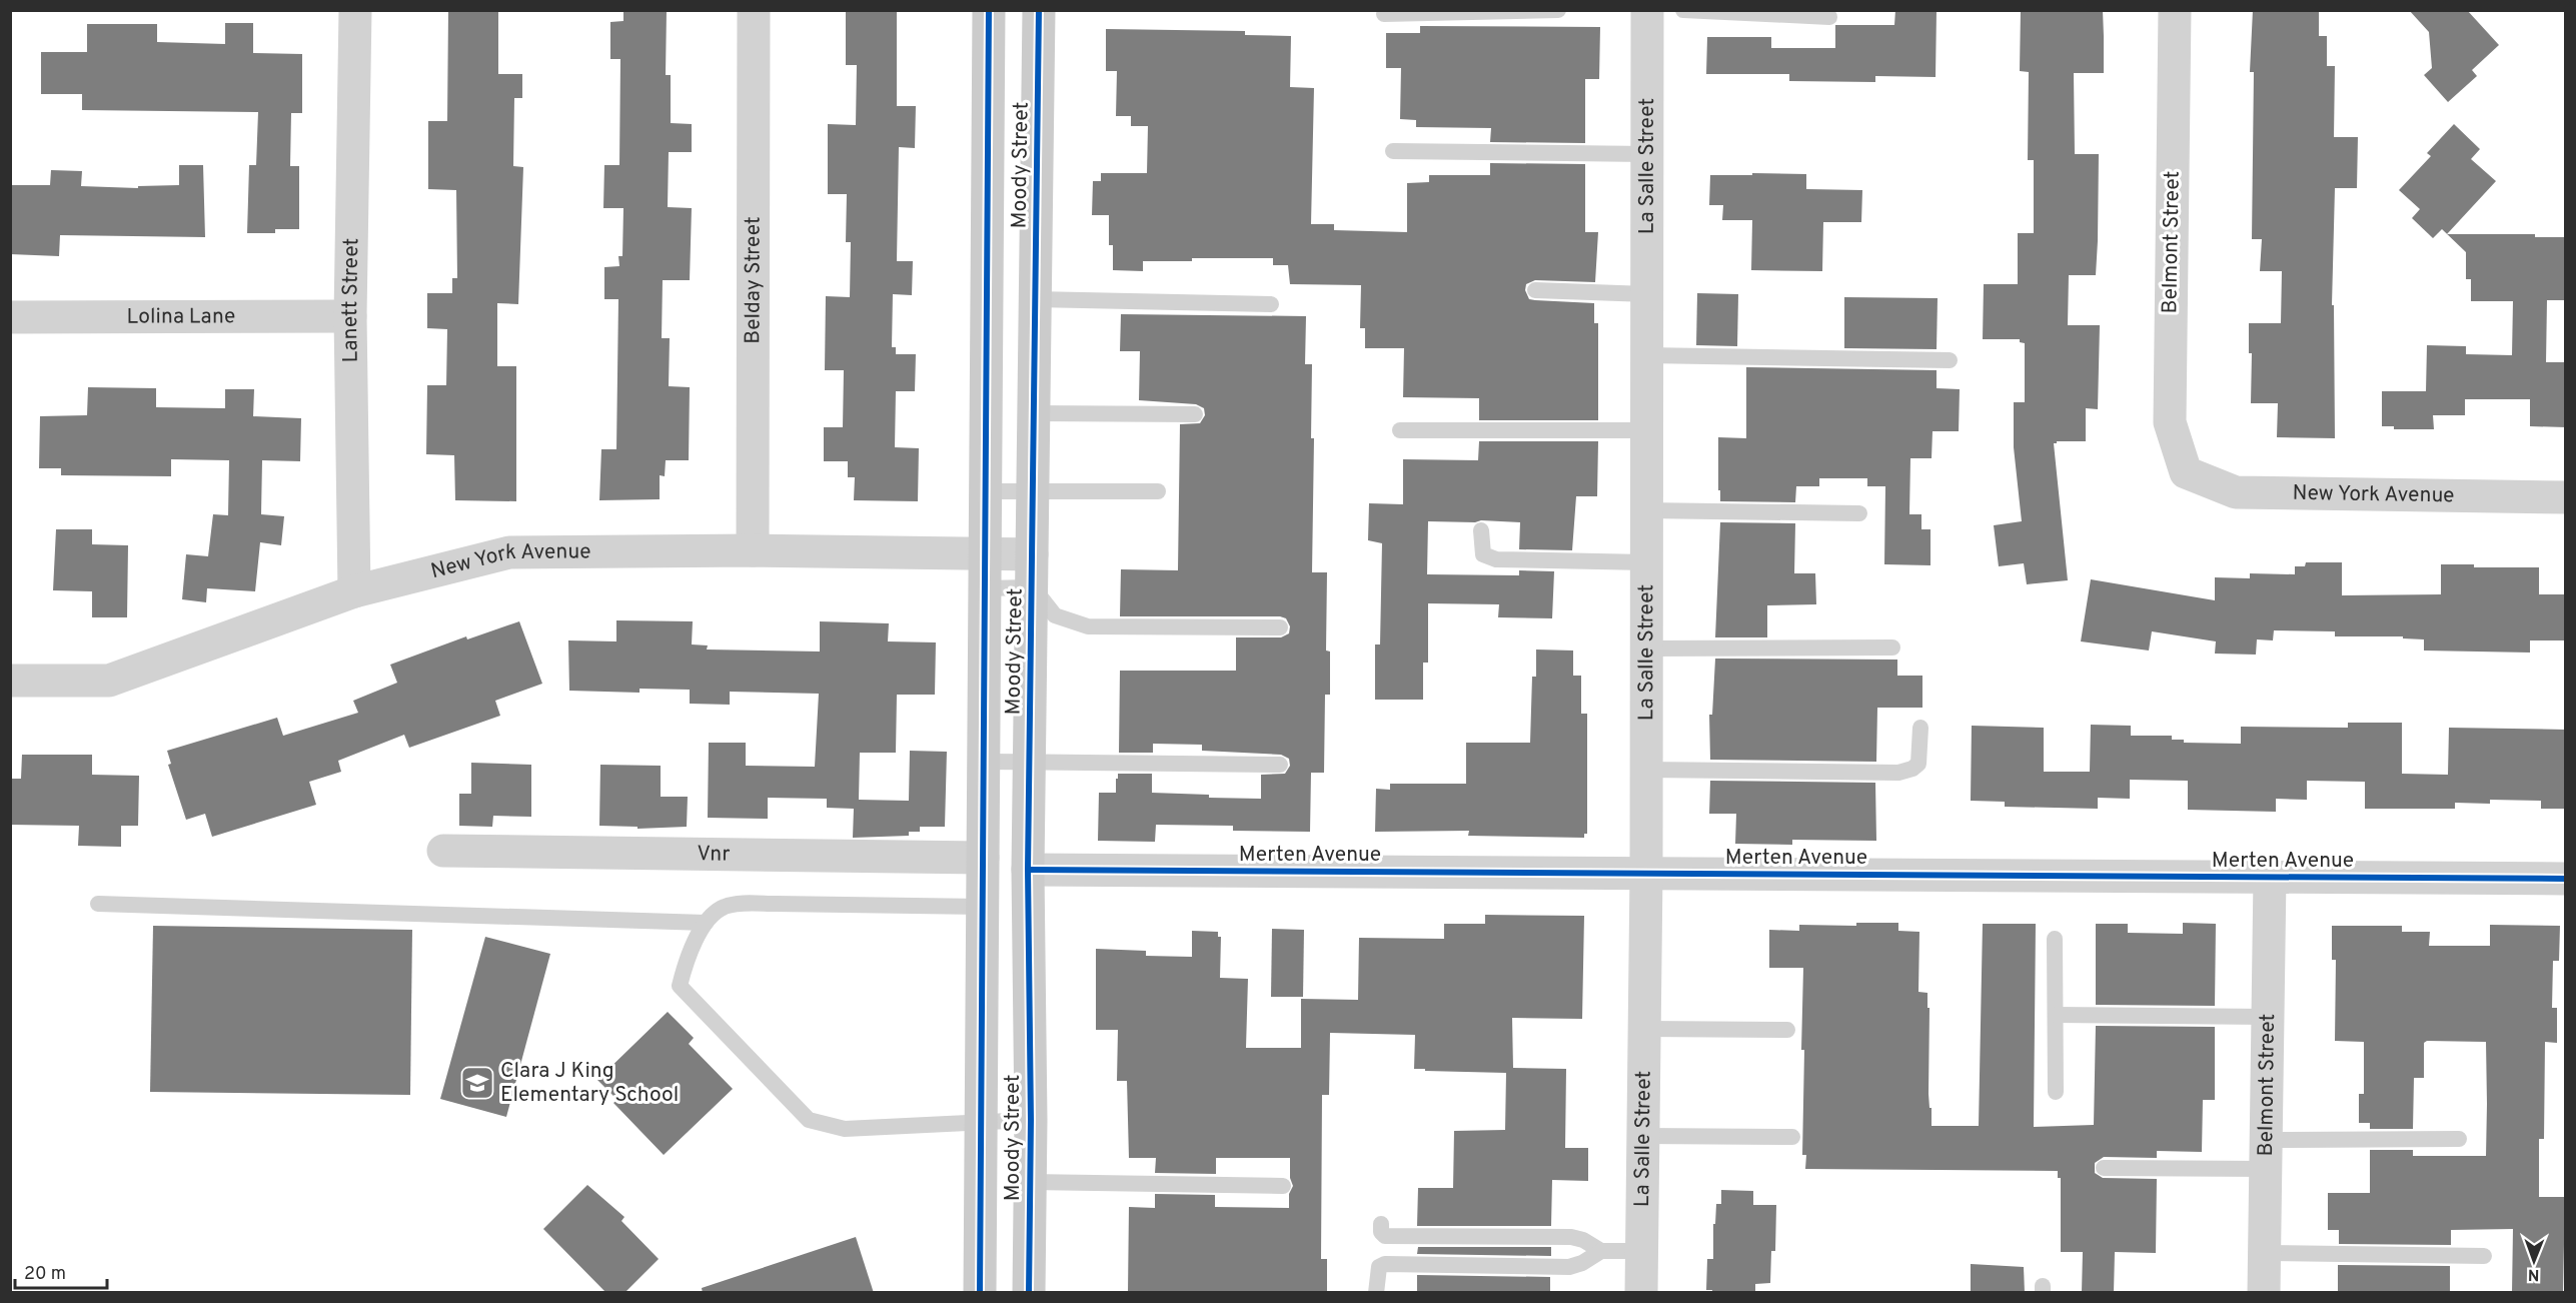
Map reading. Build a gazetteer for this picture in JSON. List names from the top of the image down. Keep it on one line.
{"streets":{"main road":["Moody Street"],"street":["La Salle Street","Belmont Street","Belday Street","Lanett Street","Lolina Lane","New York Avenue","Vnr","Merten Avenue"]},"crossings":[["Moody Street","New York Avenue"],["Moody Street","Vnr"],["Moody Street","Merten Avenue"],["La Salle Street","Merten Avenue"],["Belmont Street","New York Avenue"],["Belmont Street","Merten Avenue"],["Belday Street","New York Avenue"],["Lanett Street","Lolina Lane"],["Lanett Street","New York Avenue"]],"places":{"school or university":["Clara J King Elementary School"]},"scale_bar":"20 m","north":"bottom"}
